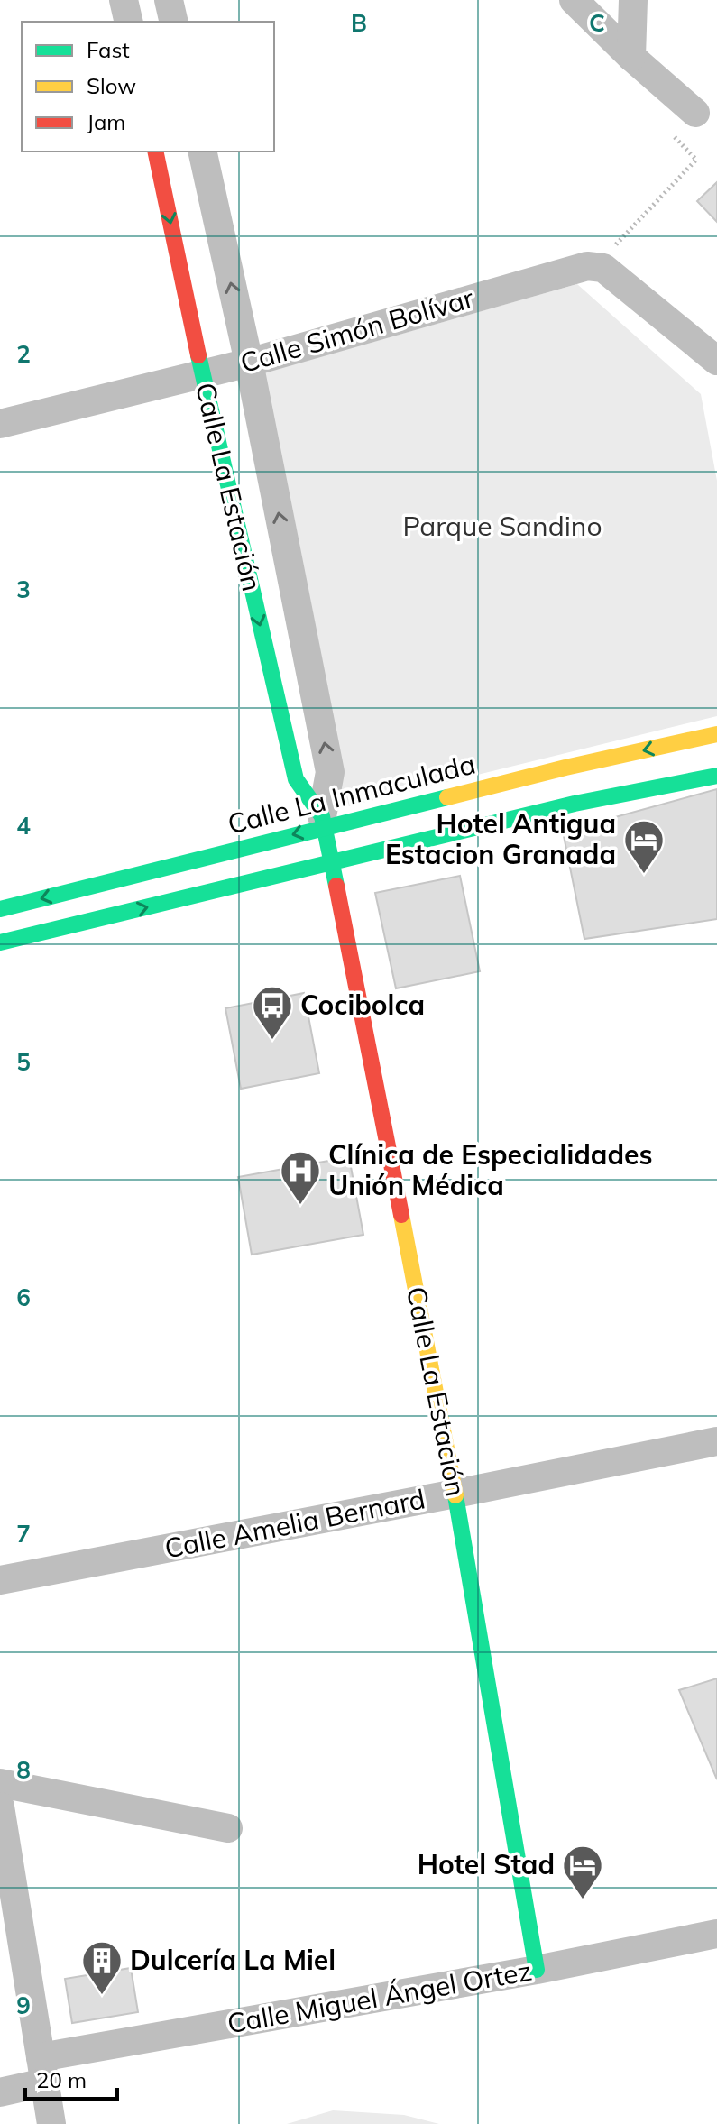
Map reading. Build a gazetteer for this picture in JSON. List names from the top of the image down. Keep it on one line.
{"streets":{"street":["Calle Simón Bolívar","Calle La Estación","Calle La Inmaculada","Calle Amelia Bernard","Calle Miguel Ángel Ortez"]},"crossings":[["Calle Simón Bolívar","Calle La Estación"],["Calle La Estación","Calle La Inmaculada"],["Calle La Estación","Calle Amelia Bernard"],["Calle La Estación","Calle Miguel Ángel Ortez"]],"parks":["Parque Sandino"],"places":{"hotel":["Hotel Antigua Estacion Granada","Hotel Stad"],"bus stop":["Cocibolca"],"hospital":["Clínica de Especialidades Unión Médica"],"building":["Dulcería La Miel"]},"legend":["Fast","Slow","Jam"],"scale_bar":"20 m","grid":{"columns":["B","C"],"rows":["2","3","4","5","6","7","8","9"]}}
